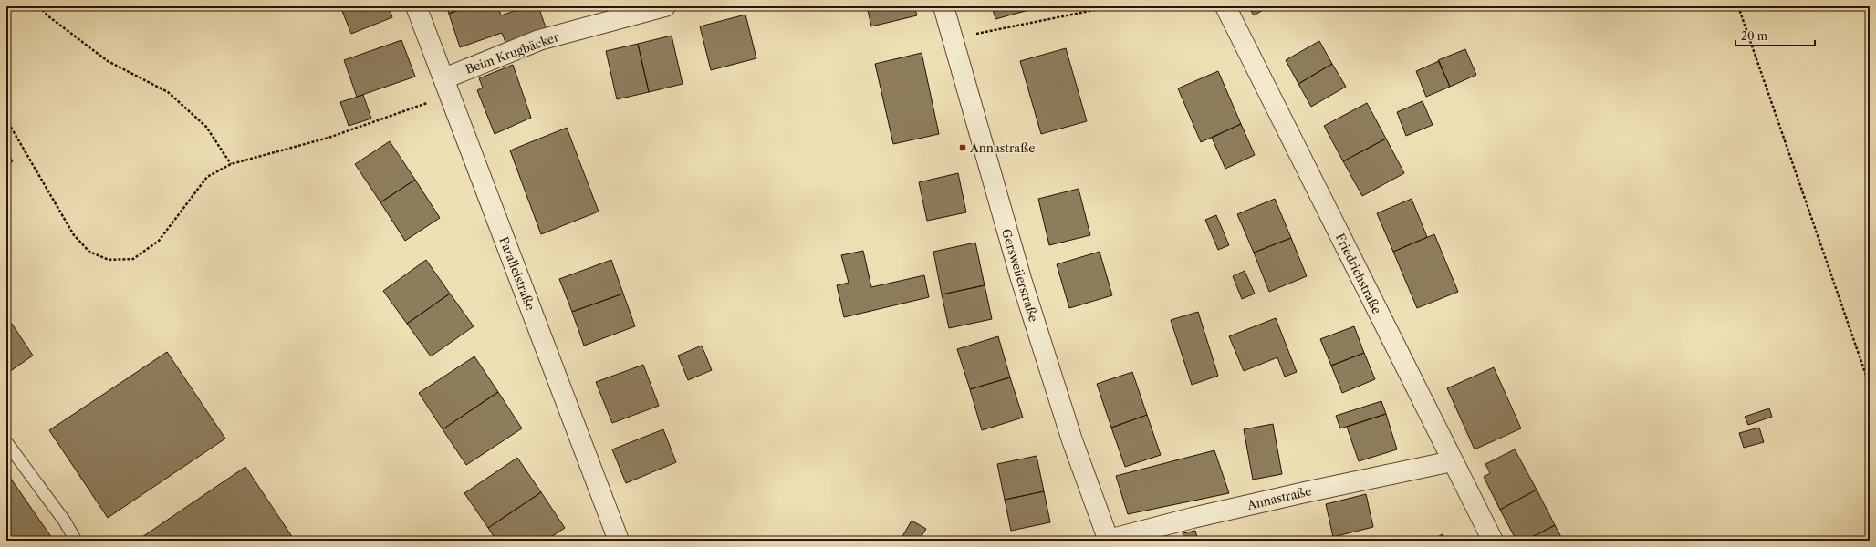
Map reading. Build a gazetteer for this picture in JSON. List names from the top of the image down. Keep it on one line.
{"streets":{"street":["Beim Krugbäcker","Parallelstraße","Friedrichstraße","Gersweilerstraße","Annastraße"]},"crossings":[["Beim Krugbäcker","Parallelstraße"],["Friedrichstraße","Annastraße"],["Gersweilerstraße","Annastraße"]],"places":{"transit":["Annastraße"]},"scale_bar":"20 m"}
